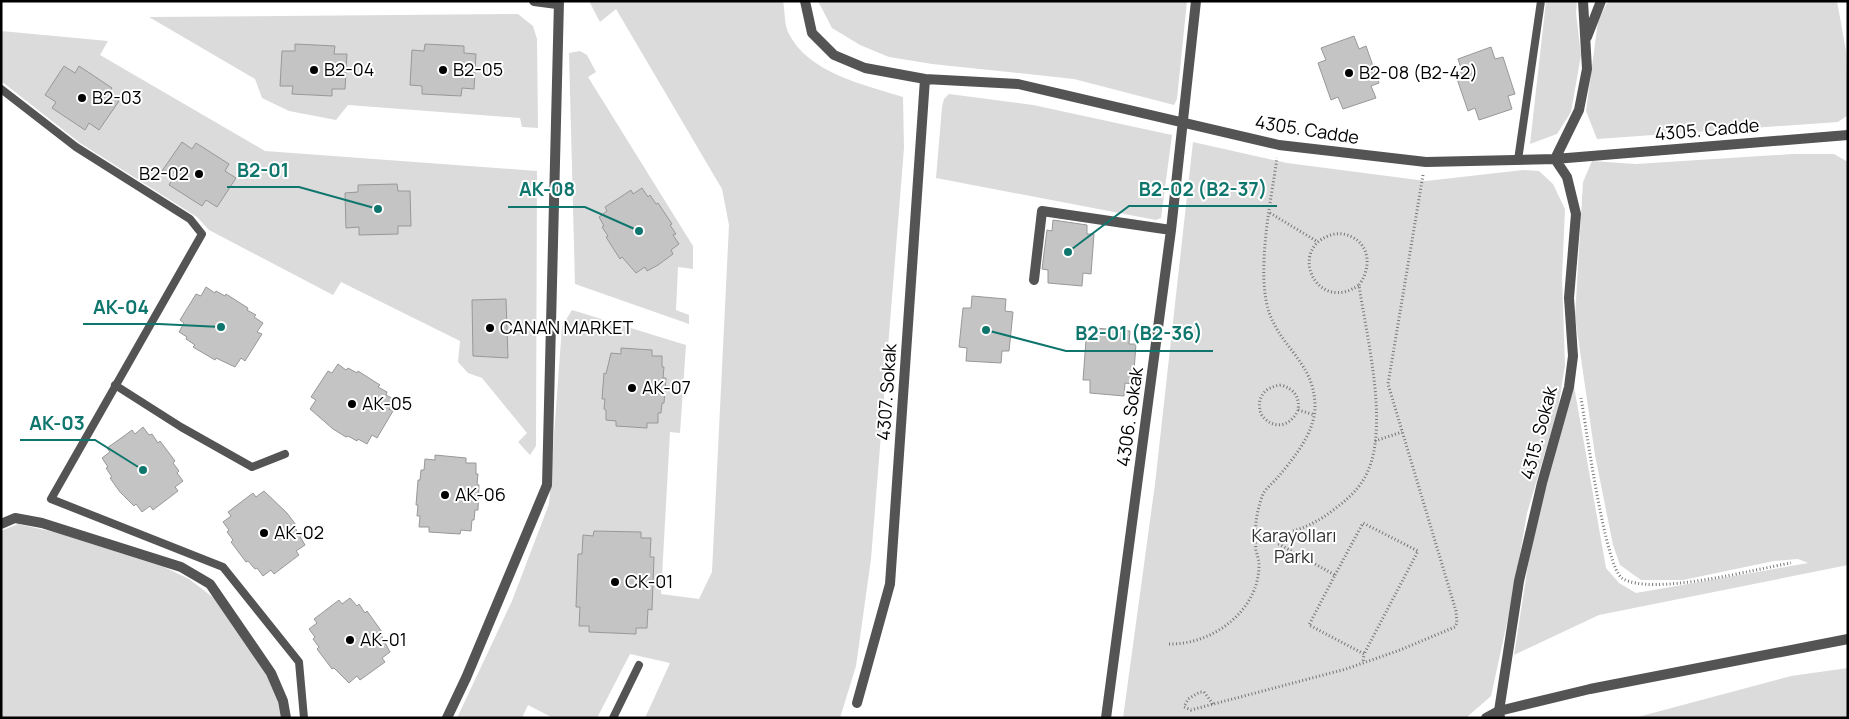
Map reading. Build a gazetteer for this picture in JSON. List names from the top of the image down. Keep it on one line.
{"streets":{"street":["4305. Cadde","4307. Sokak","4306. Sokak","4315. Sokak"]},"crossings":[["4305. Cadde","4307. Sokak"],["4305. Cadde","4306. Sokak"],["4305. Cadde","4315. Sokak"]],"parks":["Karayolları Parkı"],"places":["B2-04","B2-05","B2-08 (B2-42)","B2-03","B2-02","B2-01","AK-08","B2-02 (B2-37)","AK-04","CANAN MARKET","B2-01 (B2-36)","AK-07","AK-05","AK-03","AK-06","AK-02","CK-01","AK-01"]}
